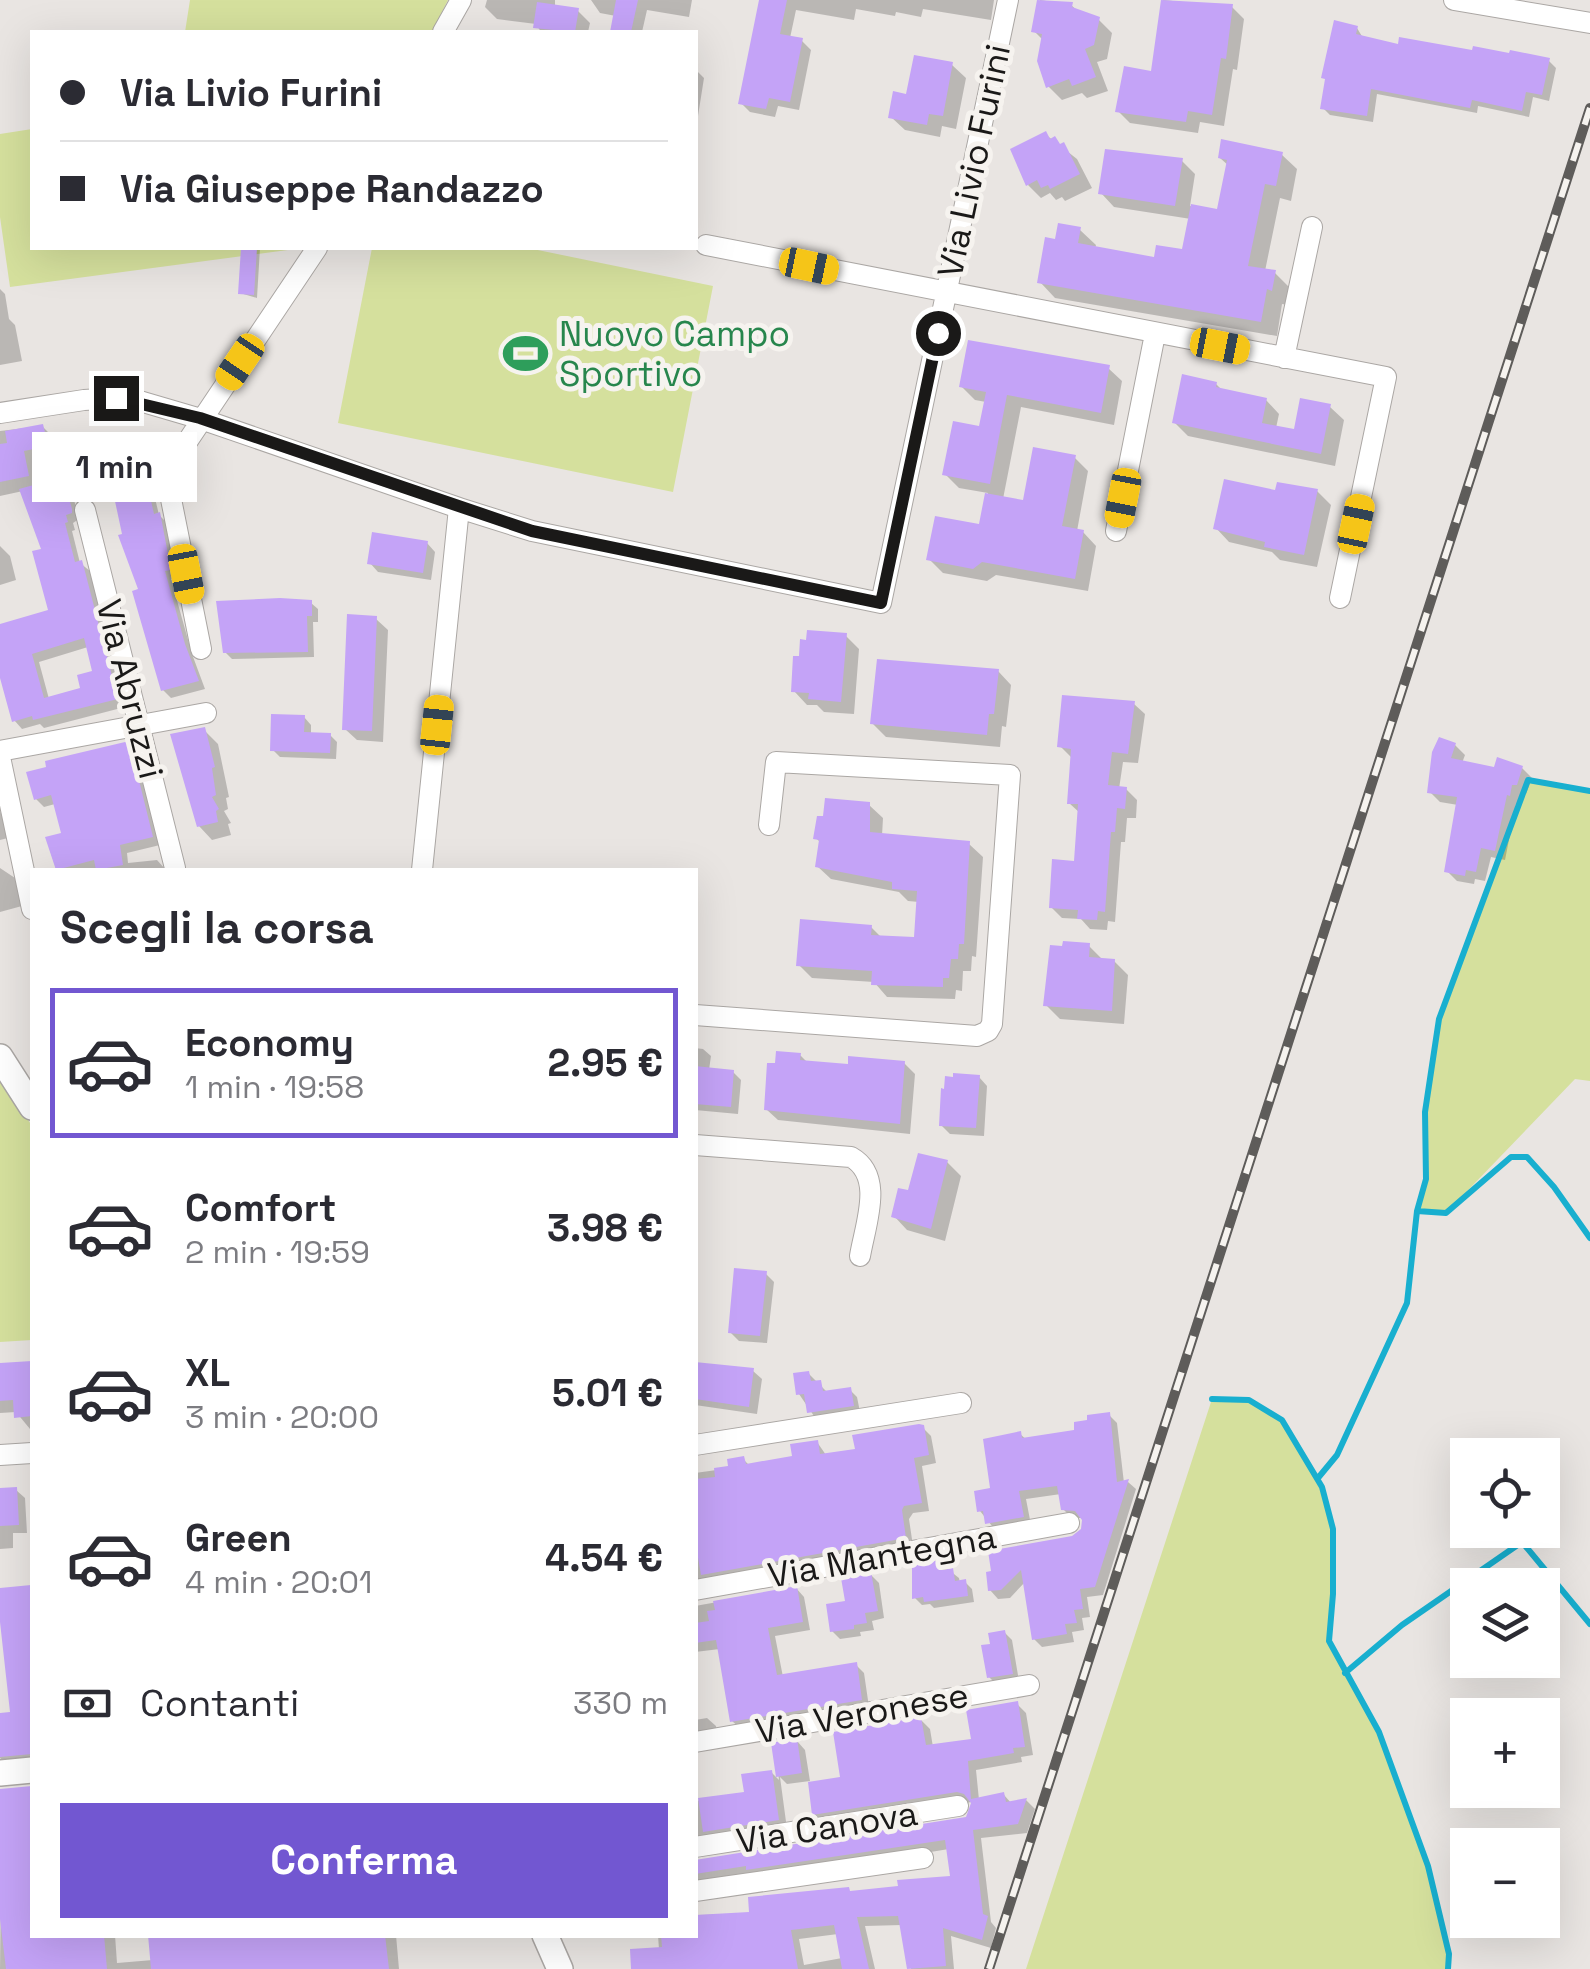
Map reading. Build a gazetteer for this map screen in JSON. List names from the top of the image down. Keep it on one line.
{"streets":{"street":["Via Livio Furini","Via Abruzzi","Via Mantegna","Via Veronese","Via Canova"]},"places":{"sports":["Nuovo Campo Sportivo"]},"page":{"banner":["Via Livio Furini","Via Giuseppe Randazzo"],"bubble":"1 min","heading":"Scegli la corsa","list":[{"name":"Economy","note":"1 min · 19:58","value":"2.95 €"},{"name":"Comfort","note":"2 min · 19:59","value":"3.98 €"},{"name":"XL","note":"3 min · 20:00","value":"5.01 €"},{"name":"Green","note":"4 min · 20:01","value":"4.54 €"}],"map_buttons":["+","−"],"pay":["Contanti","330 m"],"buttons":"Conferma"}}
